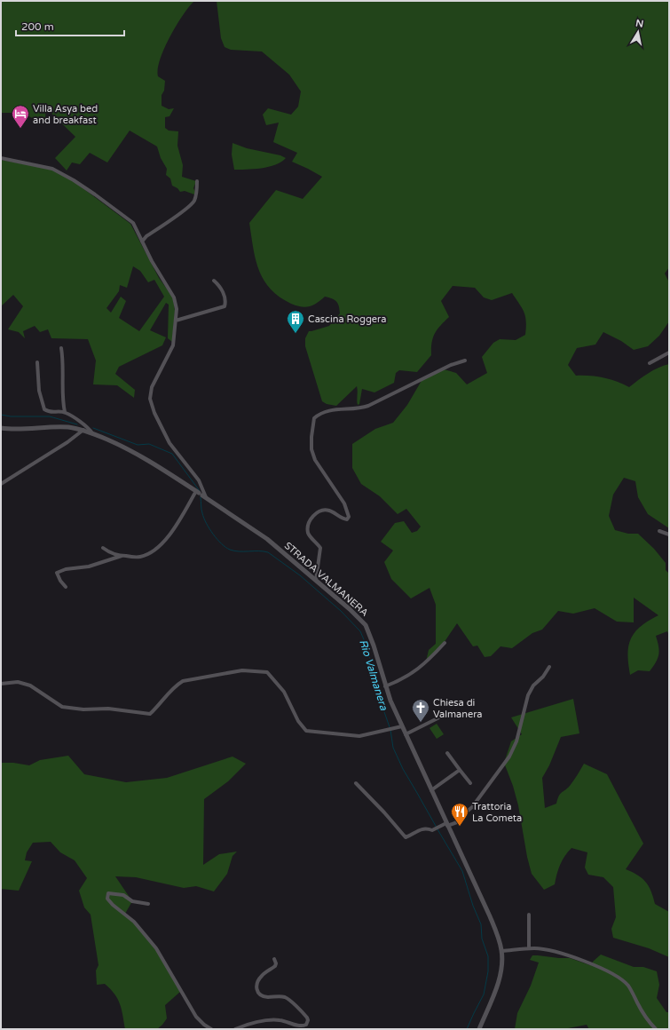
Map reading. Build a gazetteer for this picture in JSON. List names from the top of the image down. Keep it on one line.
{"streets":{"street":["STRADA VALMANERA"]},"water":["Rio Valmanera"],"places":{"hotel":["Villa Asya bed and breakfast"],"building":["Cascina Roggera"],"church":["Chiesa di Valmanera"],"restaurant":["Trattoria La Cometa"]},"scale_bar":"200 m","north":"top"}
